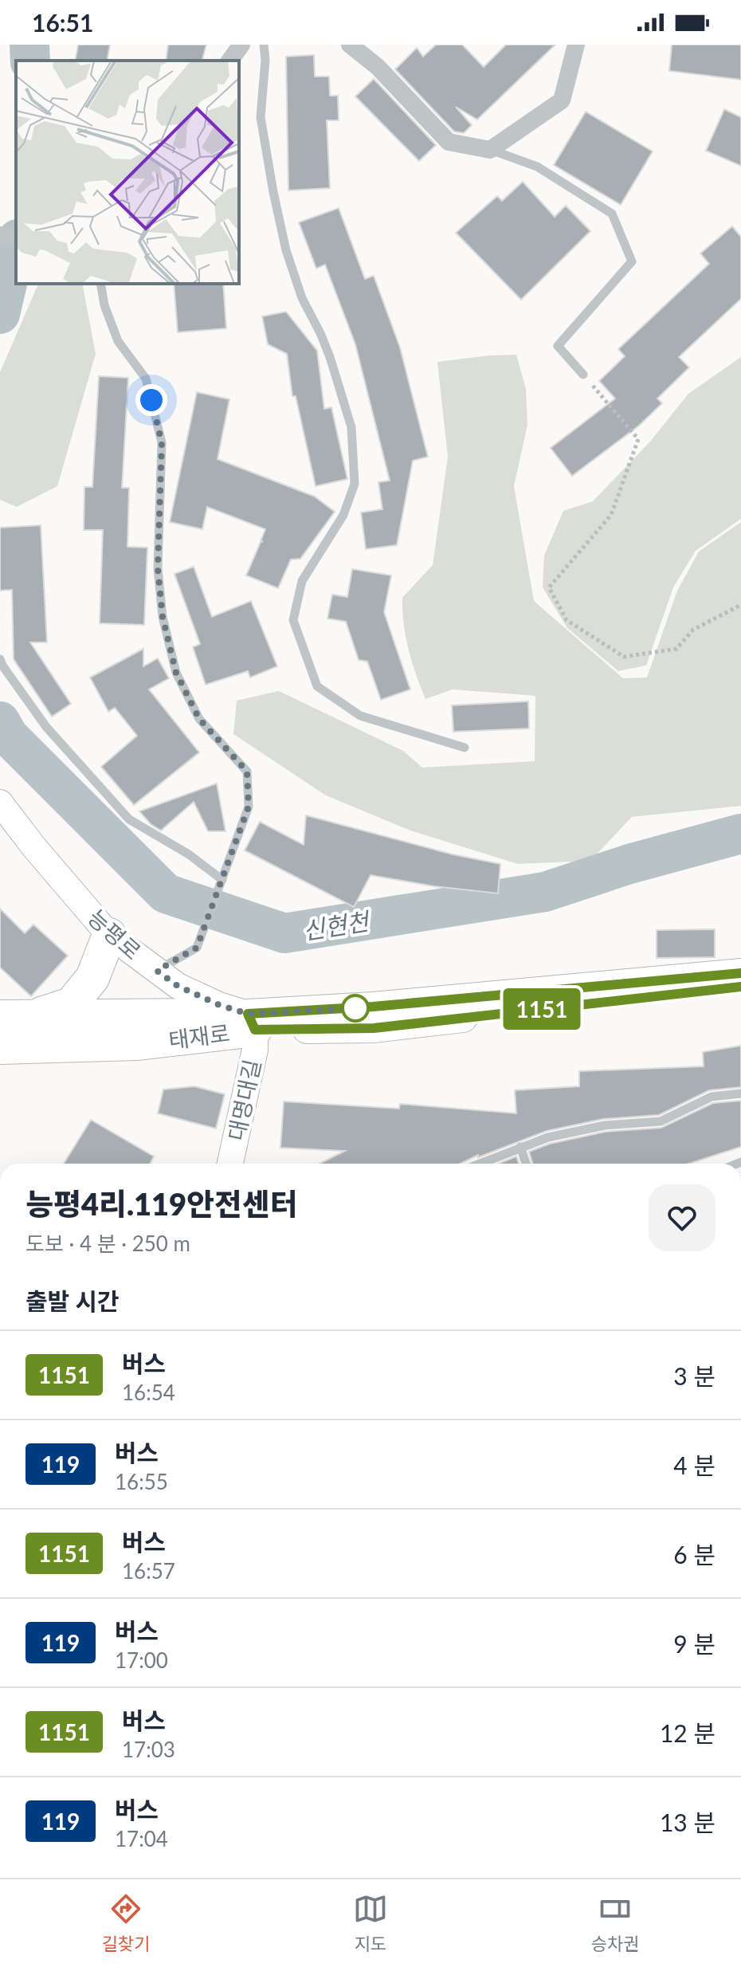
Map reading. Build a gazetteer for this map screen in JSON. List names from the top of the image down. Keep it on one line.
{"streets":{"highway":["태재로"],"main road":["능평로","대명대길"]},"crossings":[["능평로","태재로"],["능평로","대명대길"],["태재로","대명대길"]],"water":["신현천"],"lines":["bus line 1151"],"page":{"status":"16:51","on_map":"1151","heading":[["능평4리.119안전센터","도보 · 4 분 · 250 m"],"출발 시간"],"list":[{"mark":"1151","name":"버스","note":"16:54","value":"3 분"},{"mark":"119","name":"버스","note":"16:55","value":"4 분"},{"mark":"1151","name":"버스","note":"16:57","value":"6 분"},{"mark":"119","name":"버스","note":"17:00","value":"9 분"},{"mark":"1151","name":"버스","note":"17:03","value":"12 분"},{"mark":"119","name":"버스","note":"17:04","value":"13 분"}],"tabs":["길찾기","지도","승차권"]}}
